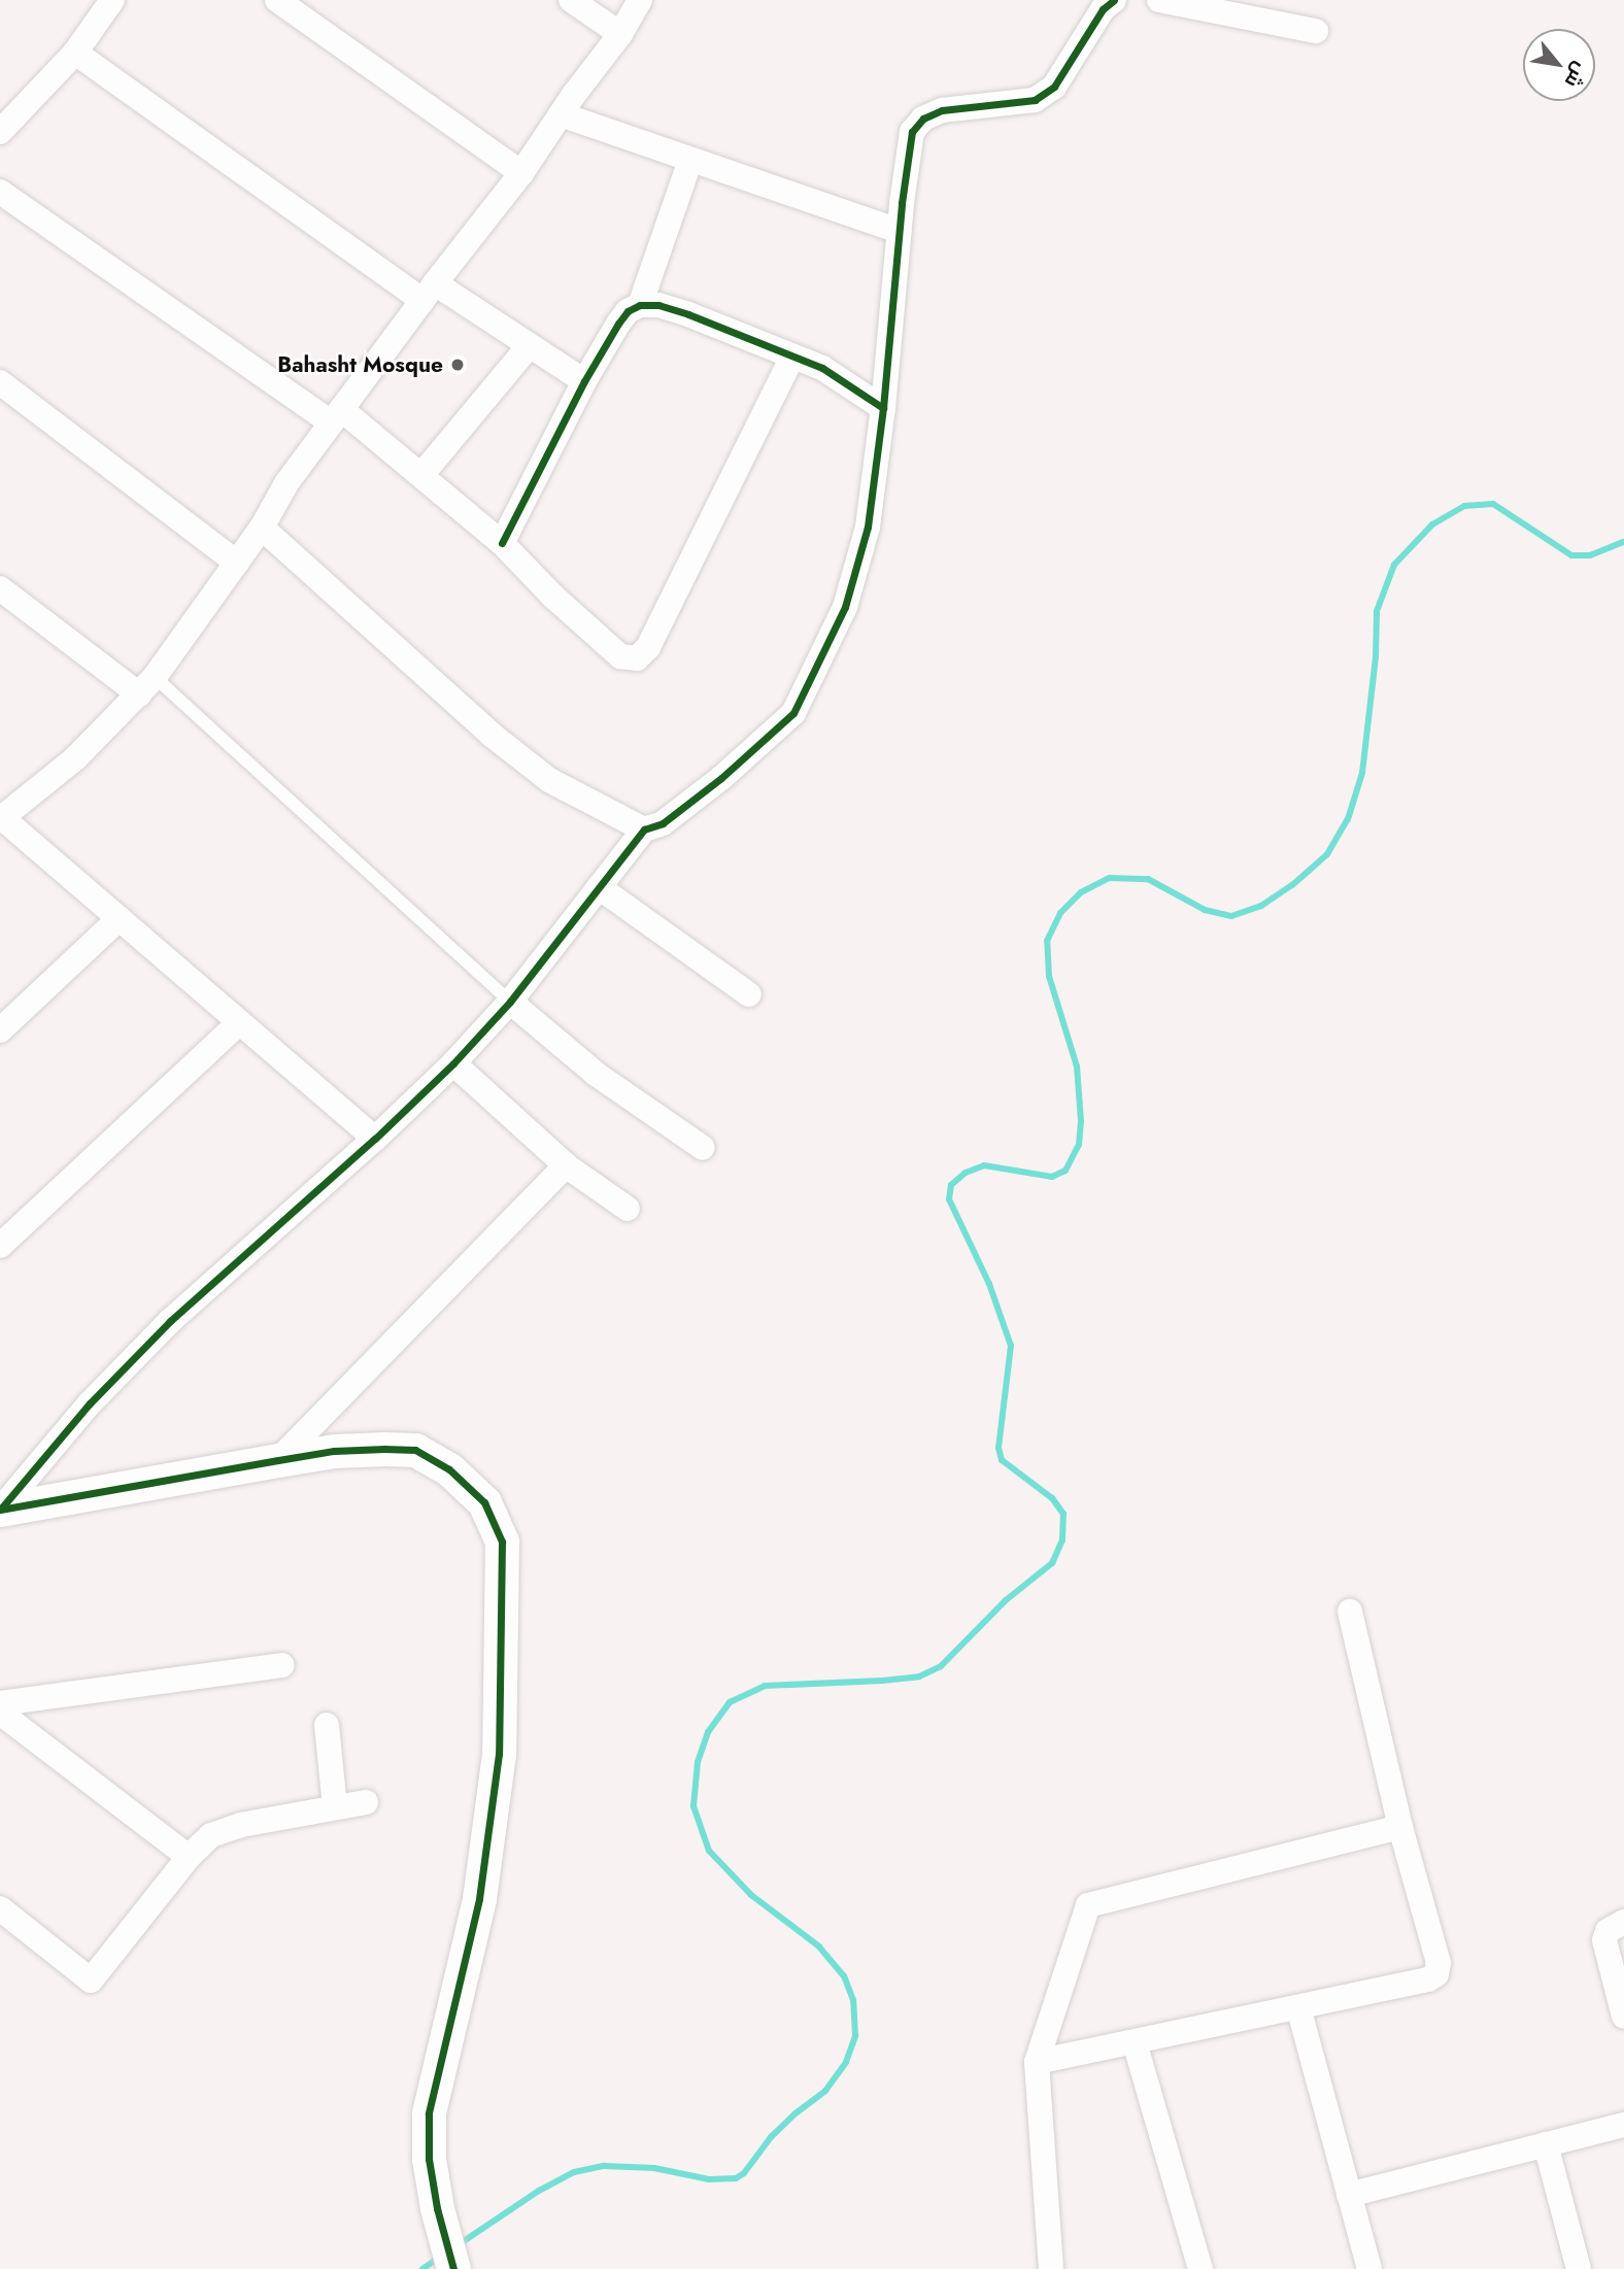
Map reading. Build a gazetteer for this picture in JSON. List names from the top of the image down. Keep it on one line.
{"places":["Bahasht Mosque"],"north":"bottom right"}
